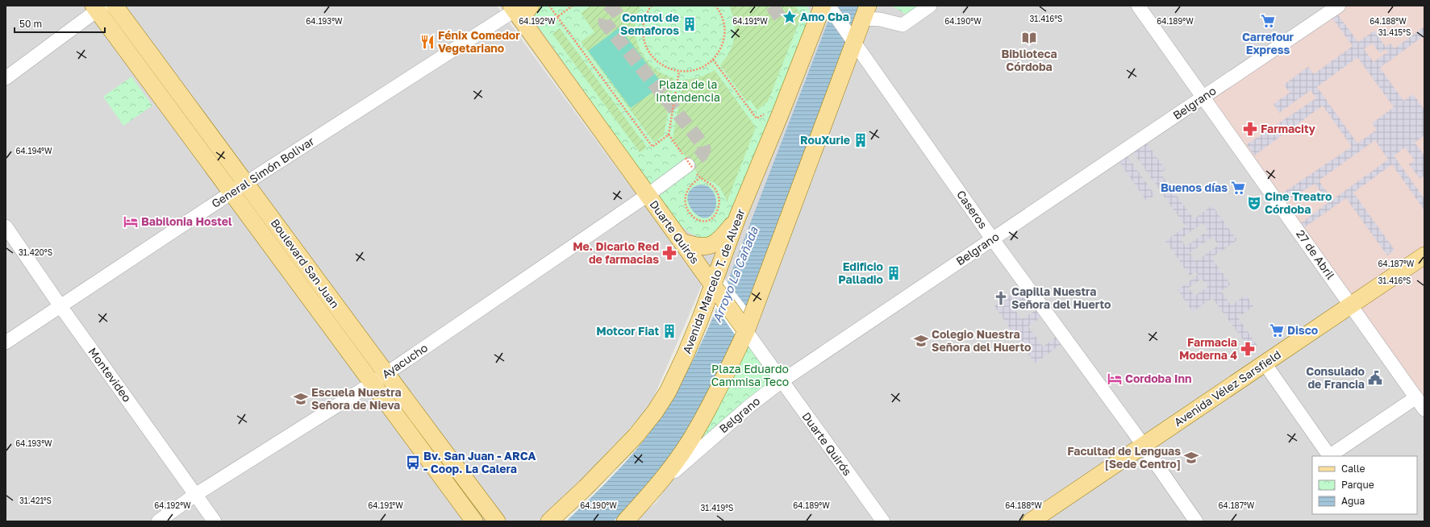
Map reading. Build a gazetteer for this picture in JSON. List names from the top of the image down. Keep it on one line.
{"streets":{"main road":["Duarte Quirós","Boulevard San Juan","Avenida Marcelo T. de Alvear","Avenida Vélez Sarsfield"],"street":["Belgrano","General Simón Bolivar","Caseros","27 de Abril","Ayacucho","Montevideo"]},"crossings":[["Belgrano","Caseros"],["Belgrano","Duarte Quirós"],["Belgrano","27 de Abril"],["General Simón Bolivar","Duarte Quirós"],["General Simón Bolivar","Boulevard San Juan"],["General Simón Bolivar","Montevideo"],["Caseros","Avenida Vélez Sarsfield"],["Duarte Quirós","Avenida Marcelo T. de Alvear"],["Duarte Quirós","Ayacucho"],["27 de Abril","Avenida Vélez Sarsfield"],["Boulevard San Juan","Ayacucho"],["Ayacucho","Montevideo"]],"water":["Arroyo La Cañada"],"parks":["Plaza de la Intendencia","Plaza Eduardo Cammisa Teco"],"places":{"place":["Amo Cba"],"supermarket":["Carrefour Express","Buenos días","Disco"],"building":["Control de Semaforos","RouXurie","Edificio Palladio","Motcor Fiat"],"library":["Biblioteca Córdoba"],"restaurant":["Fénix Comedor Vegetariano"],"pharmacy":["Farmacity","Me. Dicarlo Red de farmacias","Farmacia Moderna 4"],"theatre":["Cine Treatro Córdoba"],"hotel":["Babilonia Hostel","Cordoba Inn"],"church":["Capilla Nuestra Señora del Huerto"],"school or university":["Colegio Nuestra Señora del Huerto","Escuela Nuestra Señora de Nieva","Facultad de Lenguas [Sede Centro]"],"public building":["Consulado de Francia"],"bus stop":["Bv. San Juan - ARCA - Coop. La Calera"]},"legend":["Calle","Parque","Agua"],"scale_bar":"50 m","coordinates":["31.416°S","64.193°W","64.190°W","64.189°W","64.188°W","64.192°W","64.191°W","31.415°S","64.194°W","31.420°S","64.187°W","31.421°S","31.419°S"]}
